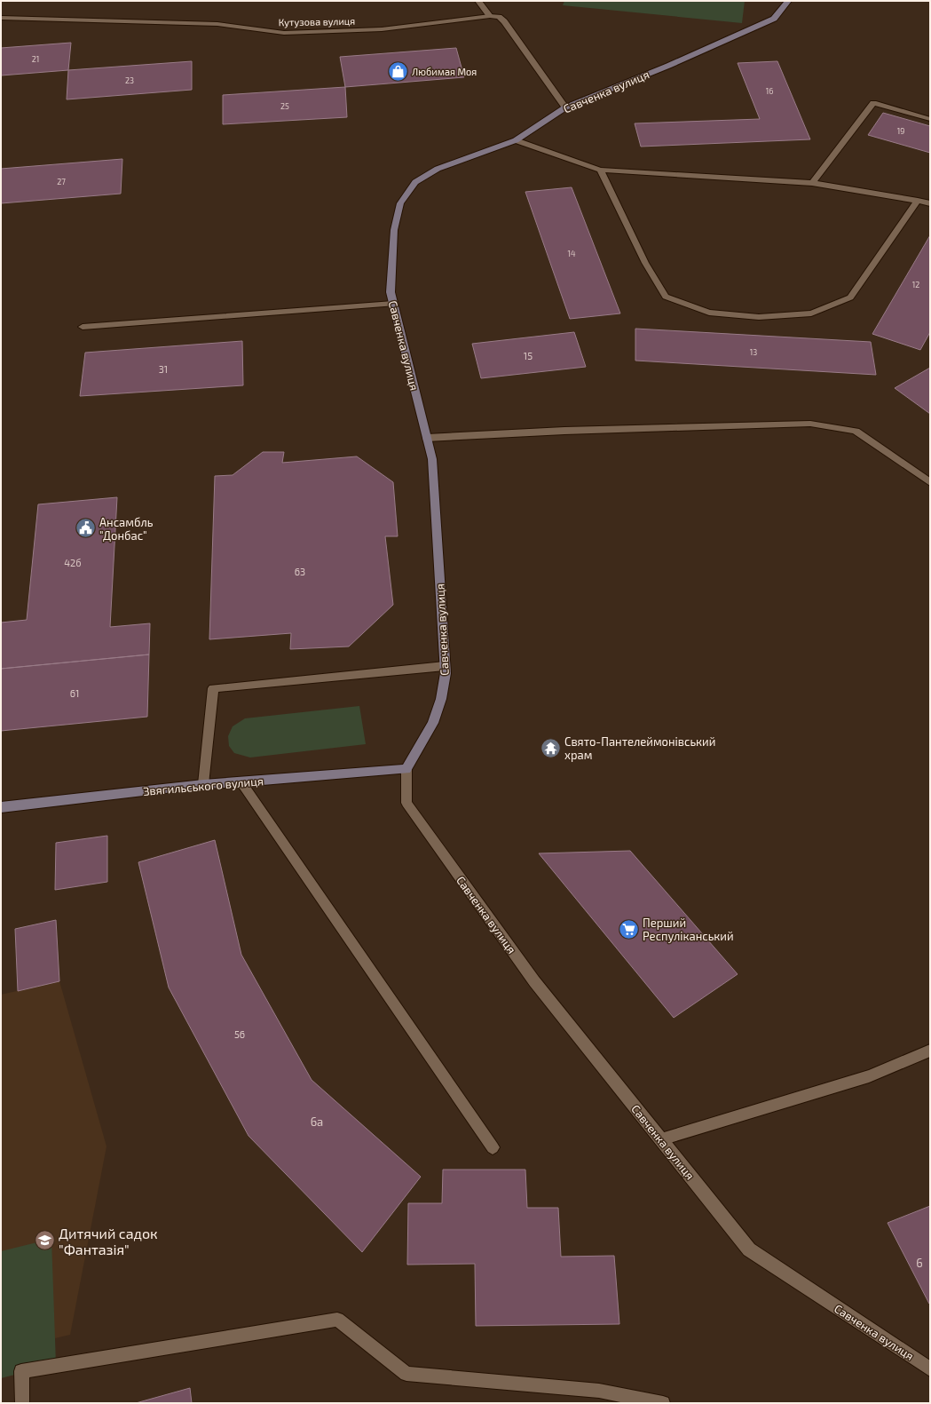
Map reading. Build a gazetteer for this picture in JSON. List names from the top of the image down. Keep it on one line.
{"streets":{"street":["Кутузова вулиця","Савченка вулиця","Звягильського вулиця"]},"crossings":[["Савченка вулиця","Звягильського вулиця"]],"places":{"shop":["Любимая Моя"],"public building":["Ансамбль \"Донбас\""],"temple":["Свято-Пантелеймонівський храм"],"supermarket":["Перший Респуліканський"],"school or university":["Дитячий садок \"Фантазія\""]},"house_numbers":["21","23","16","25","19","27","14","12","13","15","31","42б","63","61","56","6а","6"]}
